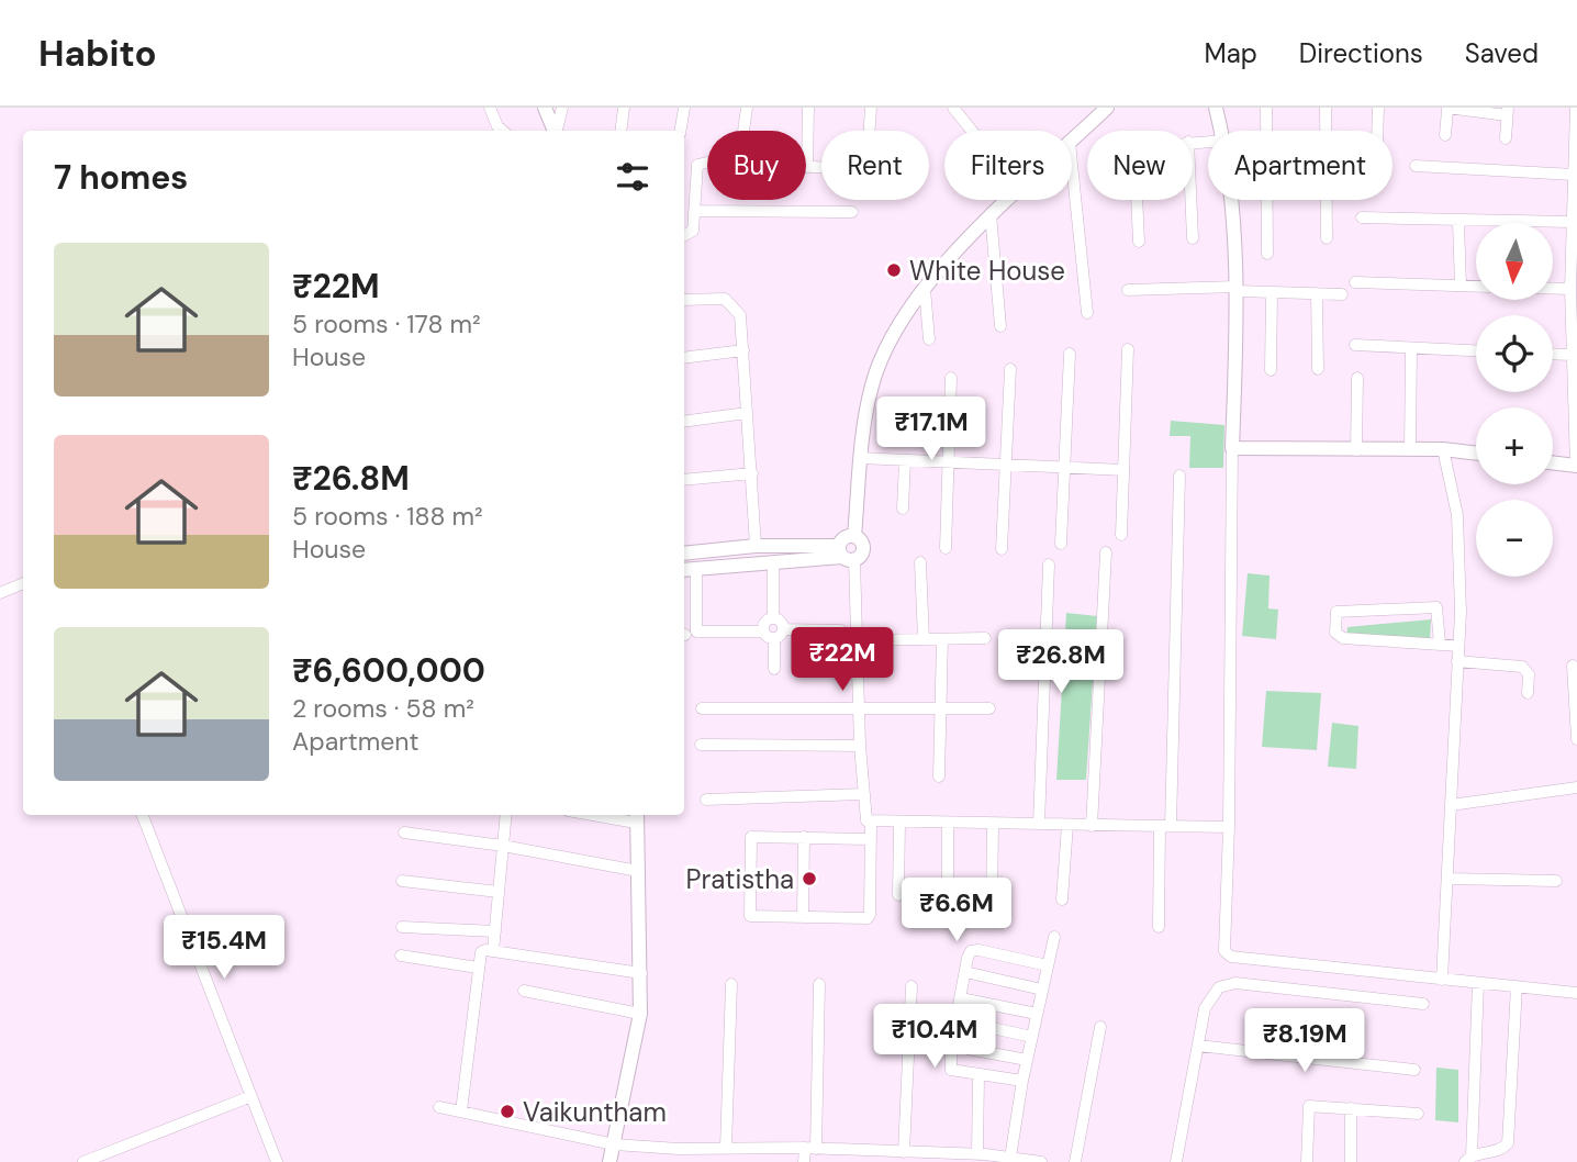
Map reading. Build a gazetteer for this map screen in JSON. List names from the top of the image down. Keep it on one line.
{"places":["White House","Pratistha","Vaikuntham"],"north":"bottom","page":{"header":"Habito","nav":["Map","Directions","Saved"],"chip":["Buy","Rent","Filters","New","Apartment"],"heading":"7 homes","map_buttons":["+","−"],"list":[{"name":"₹22M","note":"5 rooms · 178 m² · House"},{"name":"₹26.8M","note":"5 rooms · 188 m² · House"},{"name":"₹6,600,000","note":"2 rooms · 58 m² · Apartment"}],"price":["₹17.1M","₹22M","₹26.8M","₹6.6M","₹15.4M","₹10.4M","₹8.19M"]}}
